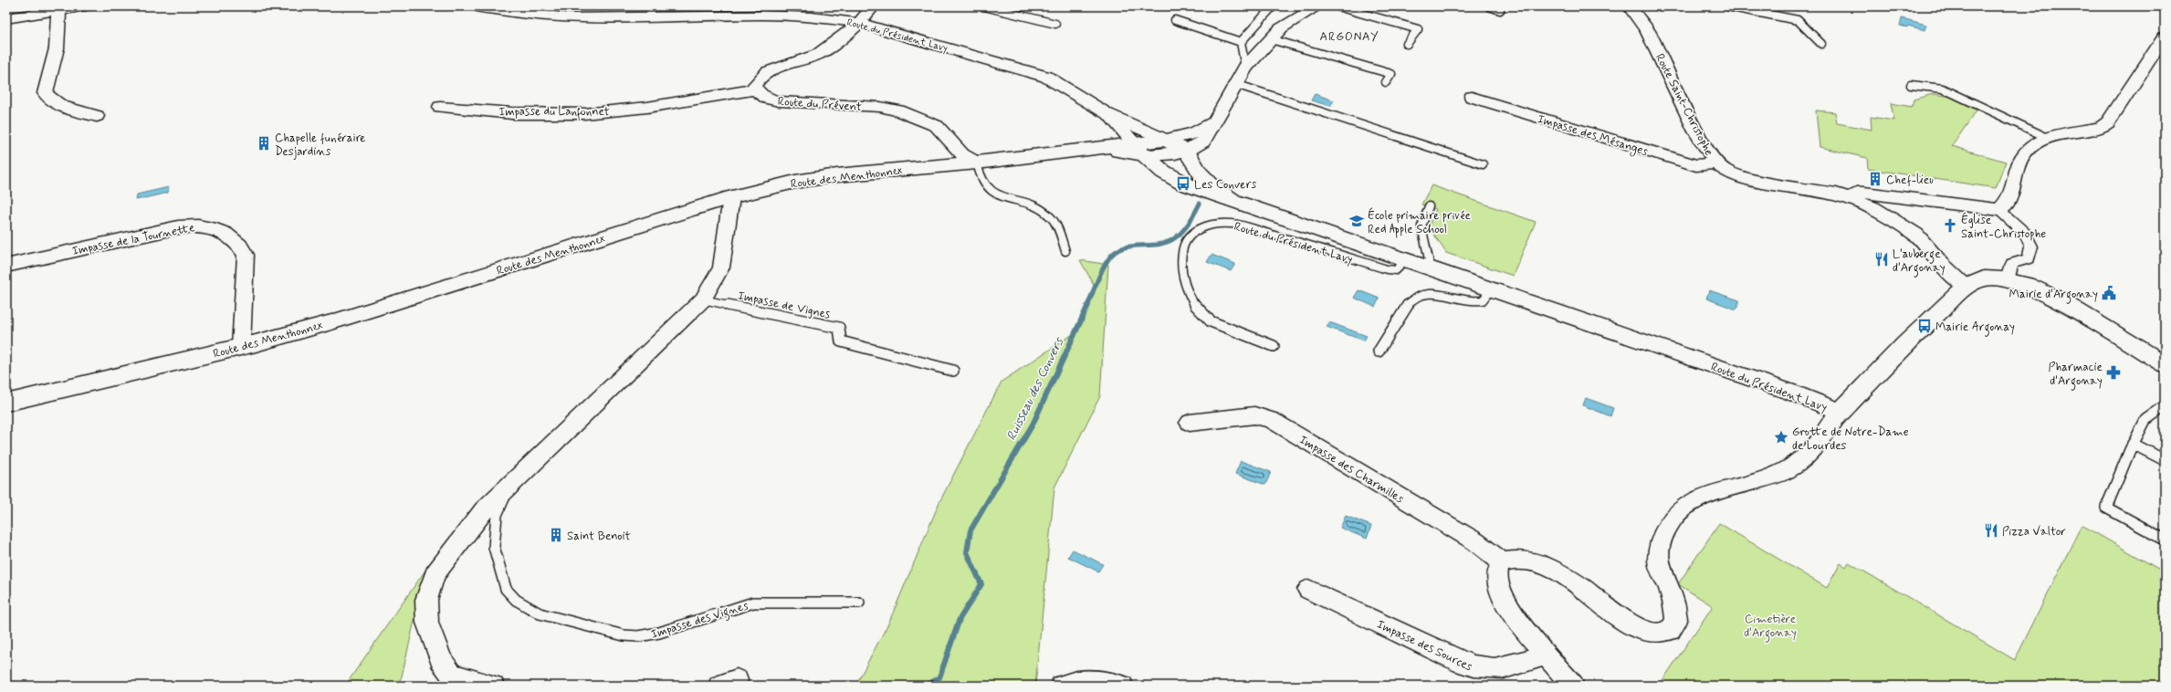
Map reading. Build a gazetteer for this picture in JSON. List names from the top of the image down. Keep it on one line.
{"streets":{"street":["Route du Président Lavy","Route du Prévent","Route Saint-Christophe","Impasse du Lanfonnet","Impasse des Mésanges","Route des Menthonnex","Impasse de la Tournette","Impasse des Charmilles","Impasse des Vignes","Impasse des Sources"],"lane":["Impasse de Vignes"]},"crossings":[["Route du Président Lavy","Route Saint-Christophe"],["Route du Président Lavy","Route des Menthonnex"],["Route du Prévent","Impasse du Lanfonnet"],["Route du Prévent","Route des Menthonnex"],["Route Saint-Christophe","Impasse des Mésanges"],["Route des Menthonnex","Impasse de la Tournette"],["Route des Menthonnex","Impasse des Vignes"],["Impasse de Vignes","Impasse des Vignes"]],"districts":["ARGONAY"],"water":["Ruisseau des Convers"],"parks":["Cimetière d'Argonay"],"places":{"building":["Chapelle funéraire Desjardins","Chef-lieu","Saint Benoit"],"bus stop":["Les Convers","Mairie Argonay"],"school or university":["École primaire privée Red Apple School"],"church":["Église Saint-Christophe"],"restaurant":["L'auberge d'Argonay","Pizza Valtor"],"public building":["Mairie d'Argonay"],"pharmacy":["Pharmacie d'Argonay"],"place":["Grotte de Notre-Dame de Lourdes"]}}
